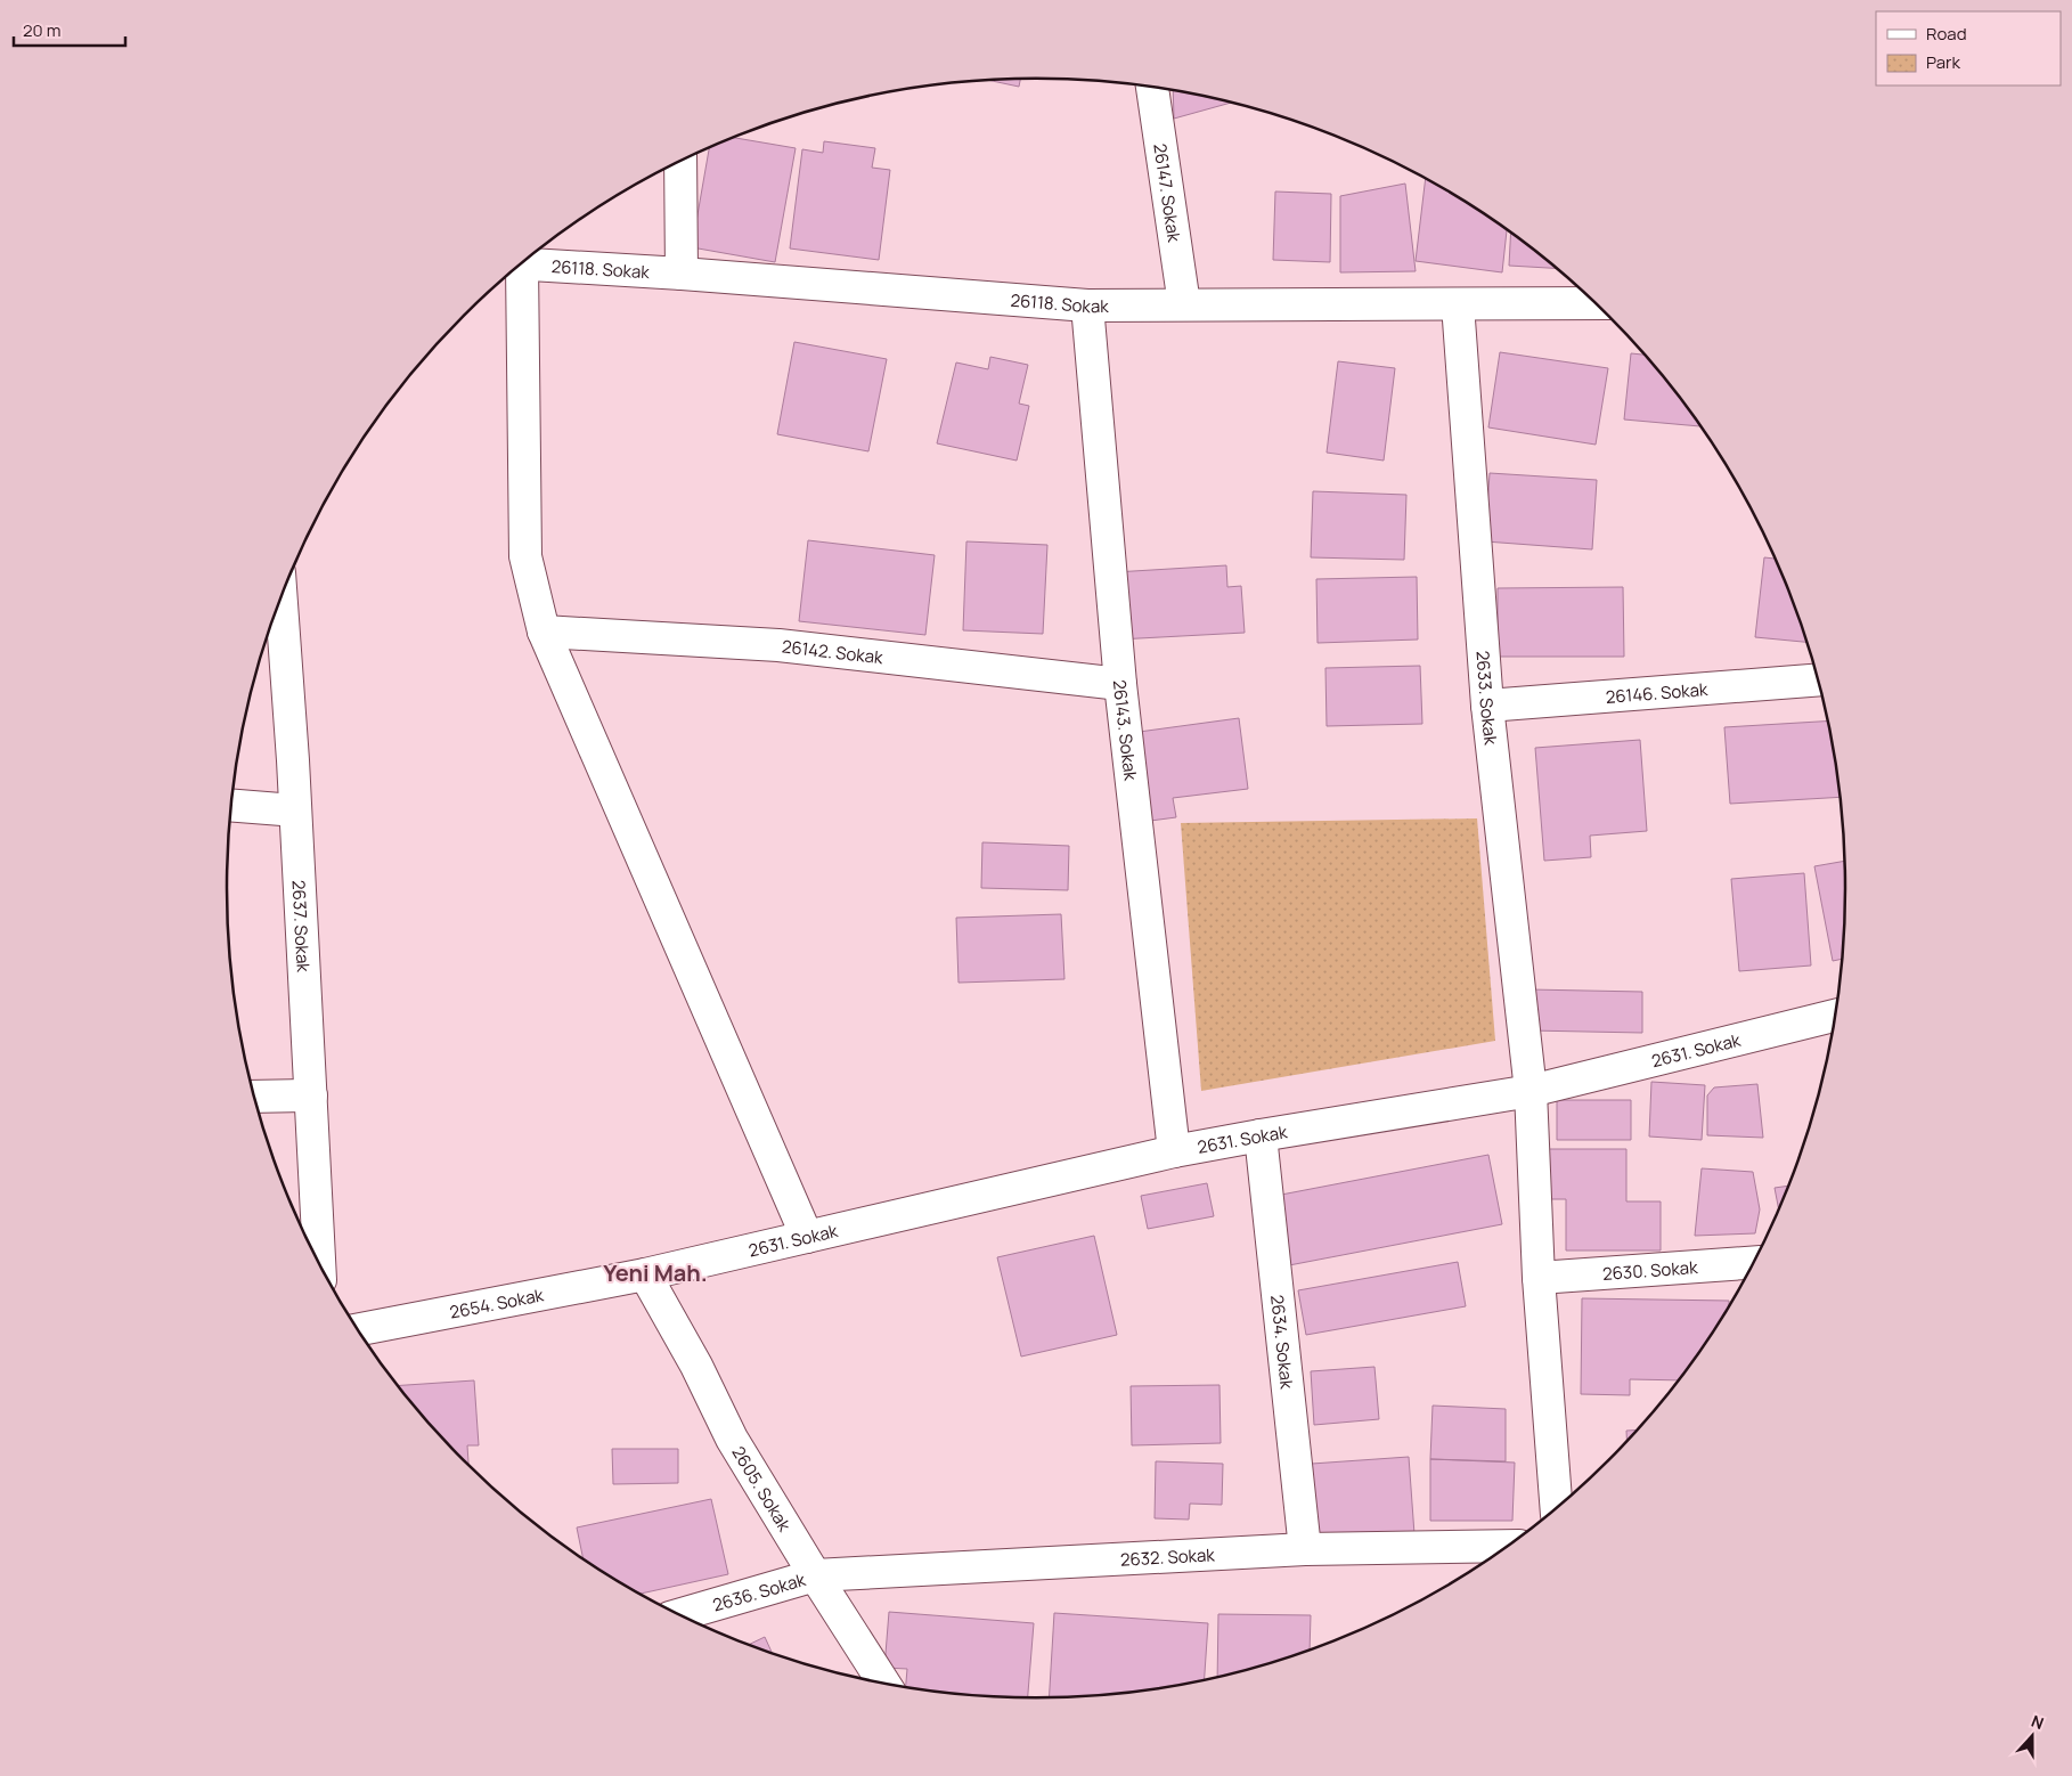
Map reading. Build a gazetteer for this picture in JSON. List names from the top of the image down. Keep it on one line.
{"streets":{"street":["26147. Sokak","26118. Sokak","26142. Sokak","26146. Sokak","2633. Sokak","26143. Sokak","2637. Sokak","2631. Sokak","2630. Sokak","2654. Sokak","2634. Sokak","2605. Sokak","2632. Sokak","2636. Sokak"]},"crossings":[["26147. Sokak","26118. Sokak"],["26118. Sokak","2633. Sokak"],["26118. Sokak","26143. Sokak"],["26142. Sokak","26143. Sokak"],["26146. Sokak","2633. Sokak"],["2633. Sokak","2631. Sokak"],["2633. Sokak","2630. Sokak"],["26143. Sokak","2631. Sokak"],["2631. Sokak","2654. Sokak"],["2631. Sokak","2634. Sokak"],["2631. Sokak","2605. Sokak"],["2654. Sokak","2605. Sokak"],["2634. Sokak","2632. Sokak"],["2605. Sokak","2632. Sokak"],["2605. Sokak","2636. Sokak"],["2632. Sokak","2636. Sokak"]],"districts":["Yeni Mah."],"legend":["Road","Park"],"scale_bar":"20 m","north":"top"}
